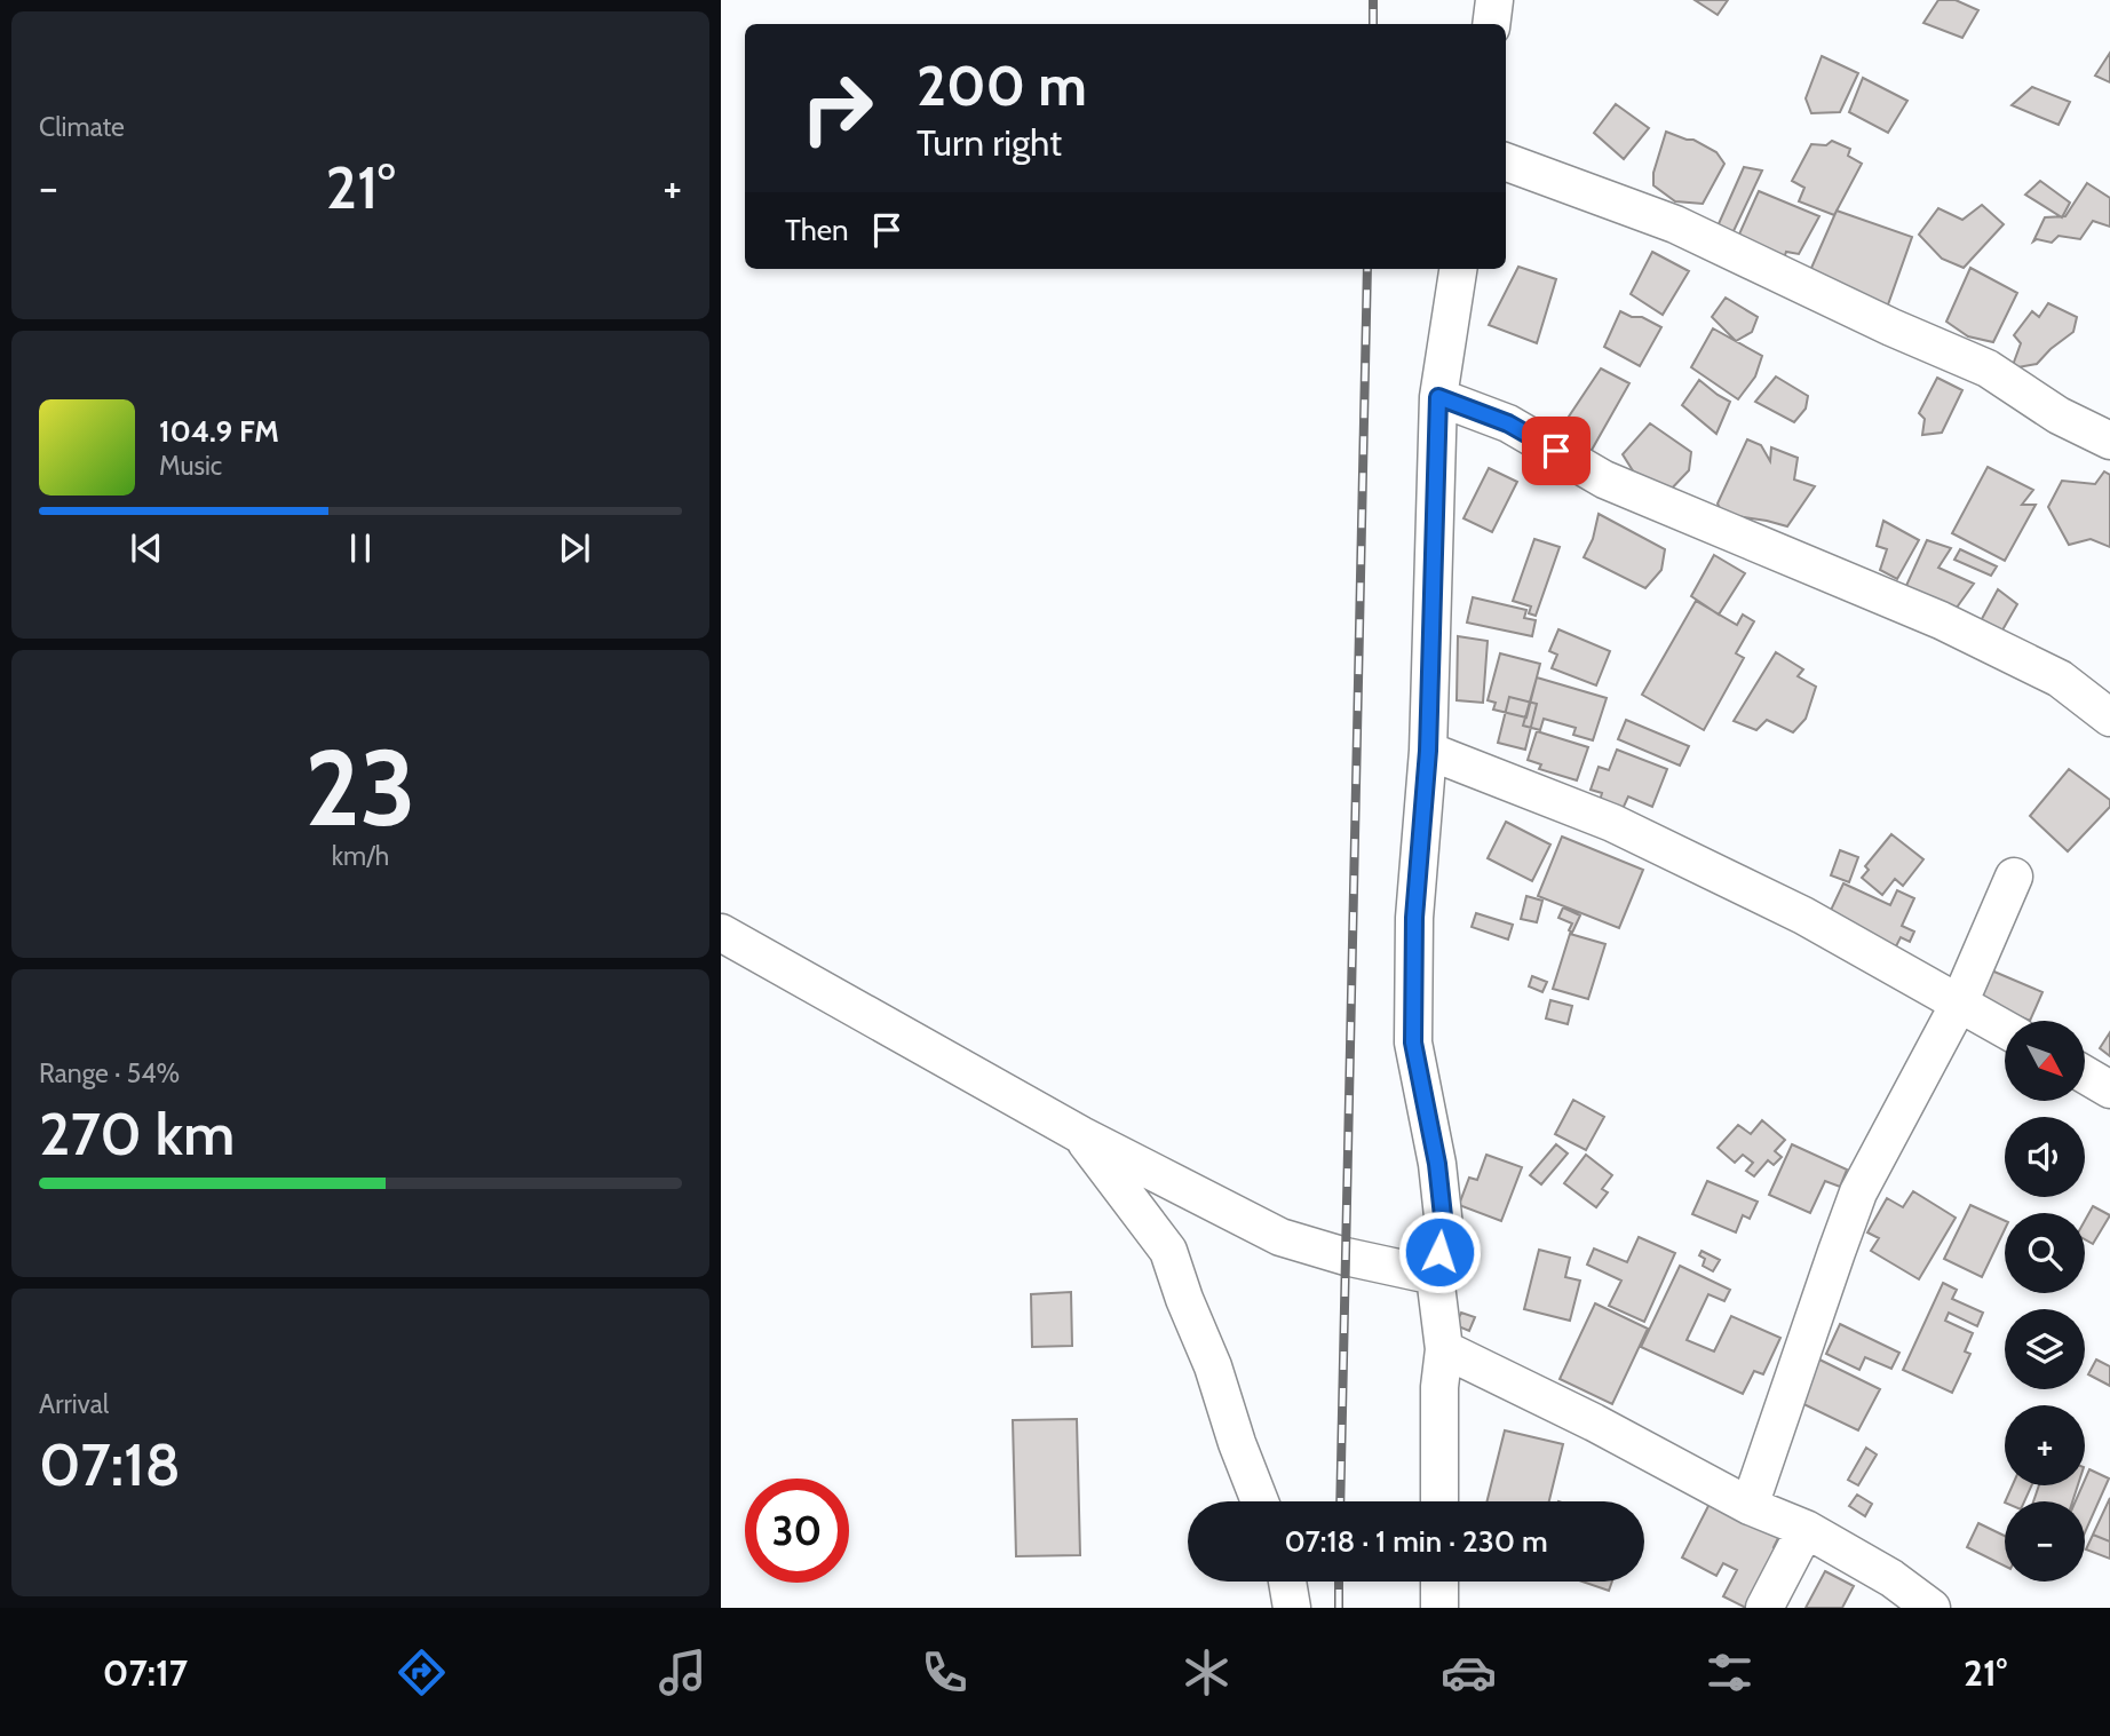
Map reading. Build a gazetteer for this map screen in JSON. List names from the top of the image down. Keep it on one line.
{"north":"bottom right","page":{"tile":["Climate",["23","km/h"],["Range · 54%","270 km"],["Arrival","07:18"]],"turn":["200 m","Turn right"],"heat":["−","21°","+"],"then":"Then","song":["104.9 FM","Music"],"map_buttons":["+","−"],"limit":"30","trip":"07:18 · 1 min · 230 m","tabs":["07:17","21°"]}}
